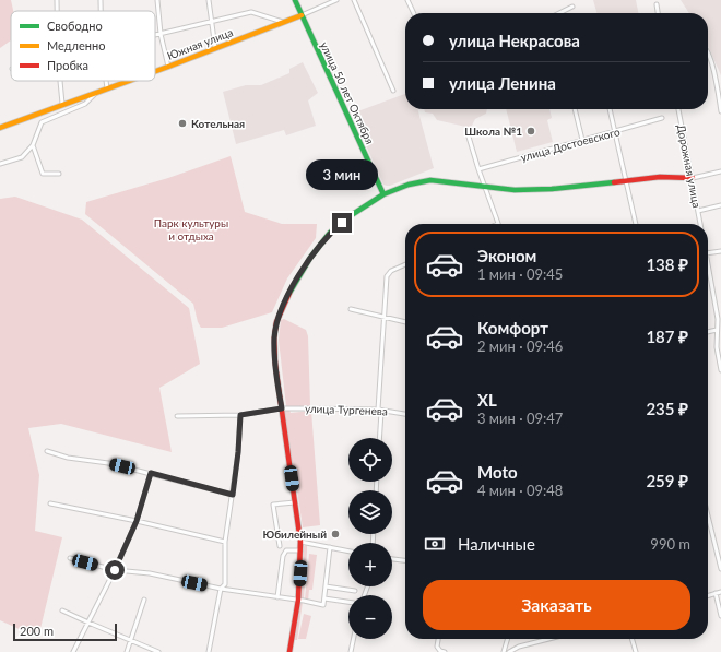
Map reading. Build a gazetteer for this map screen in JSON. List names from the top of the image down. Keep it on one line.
{"streets":{"main road":["Южная улица","улица 50 лет Октября"],"street":["улица Достоевского","Дорожная улица","улица Тургенева"]},"crossings":[["Южная улица","улица 50 лет Октября"]],"parks":["Парк культуры и отдыха"],"places":["Котельная","Школа №1","Юбилейный"],"legend":["Свободно","Медленно","Пробка"],"scale_bar":"200 m","page":{"banner":["улица Некрасова","улица Ленина"],"bubble":"3 мин","list":[{"name":"Эконом","note":"1 мин · 09:45","value":"138 ₽"},{"name":"Комфорт","note":"2 мин · 09:46","value":"187 ₽"},{"name":"XL","note":"3 мин · 09:47","value":"235 ₽"},{"name":"Moto","note":"4 мин · 09:48","value":"259 ₽"}],"map_buttons":["+","−"],"pay":["Наличные","990 m"],"buttons":"Заказать","scale":"200 m"}}
